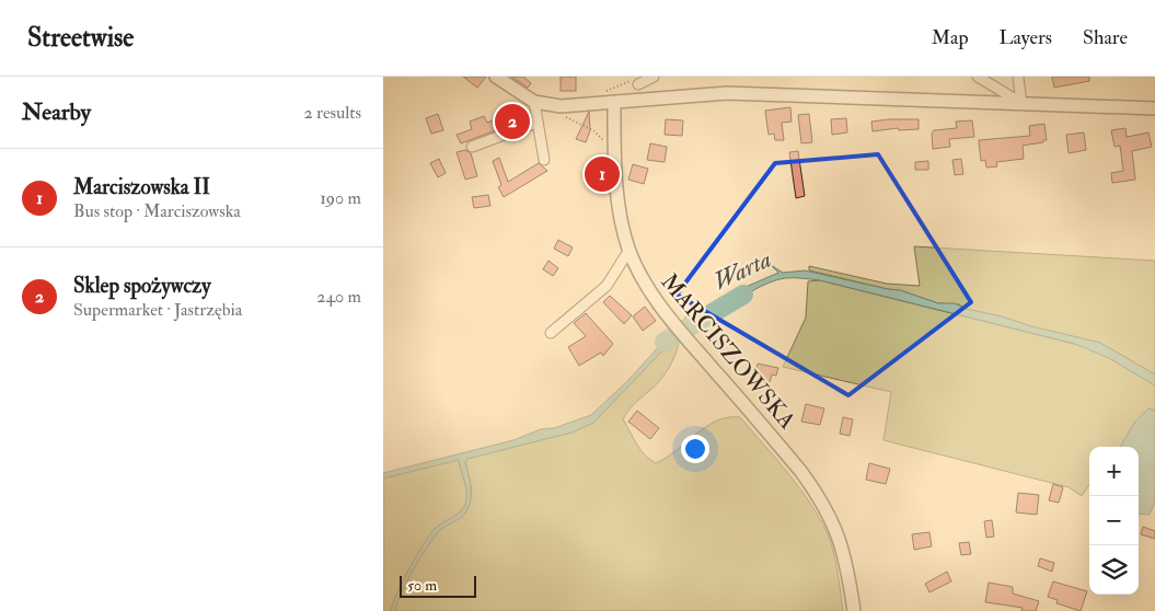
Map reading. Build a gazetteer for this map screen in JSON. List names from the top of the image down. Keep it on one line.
{"streets":{"street":["MARCISZOWSKA"]},"water":["Warta"],"scale_bar":"50 m","page":{"header":"Streetwise","nav":["Map","Layers","Share"],"heading":["Nearby","2 results"],"pins":["2","1"],"list":[{"mark":"1","name":"Marciszowska II","note":"Bus stop · Marciszowska","value":"190 m"},{"mark":"2","name":"Sklep spożywczy","note":"Supermarket · Jastrzębia","value":"240 m"}],"map_buttons":["+","−"],"scale":"50 m"}}
